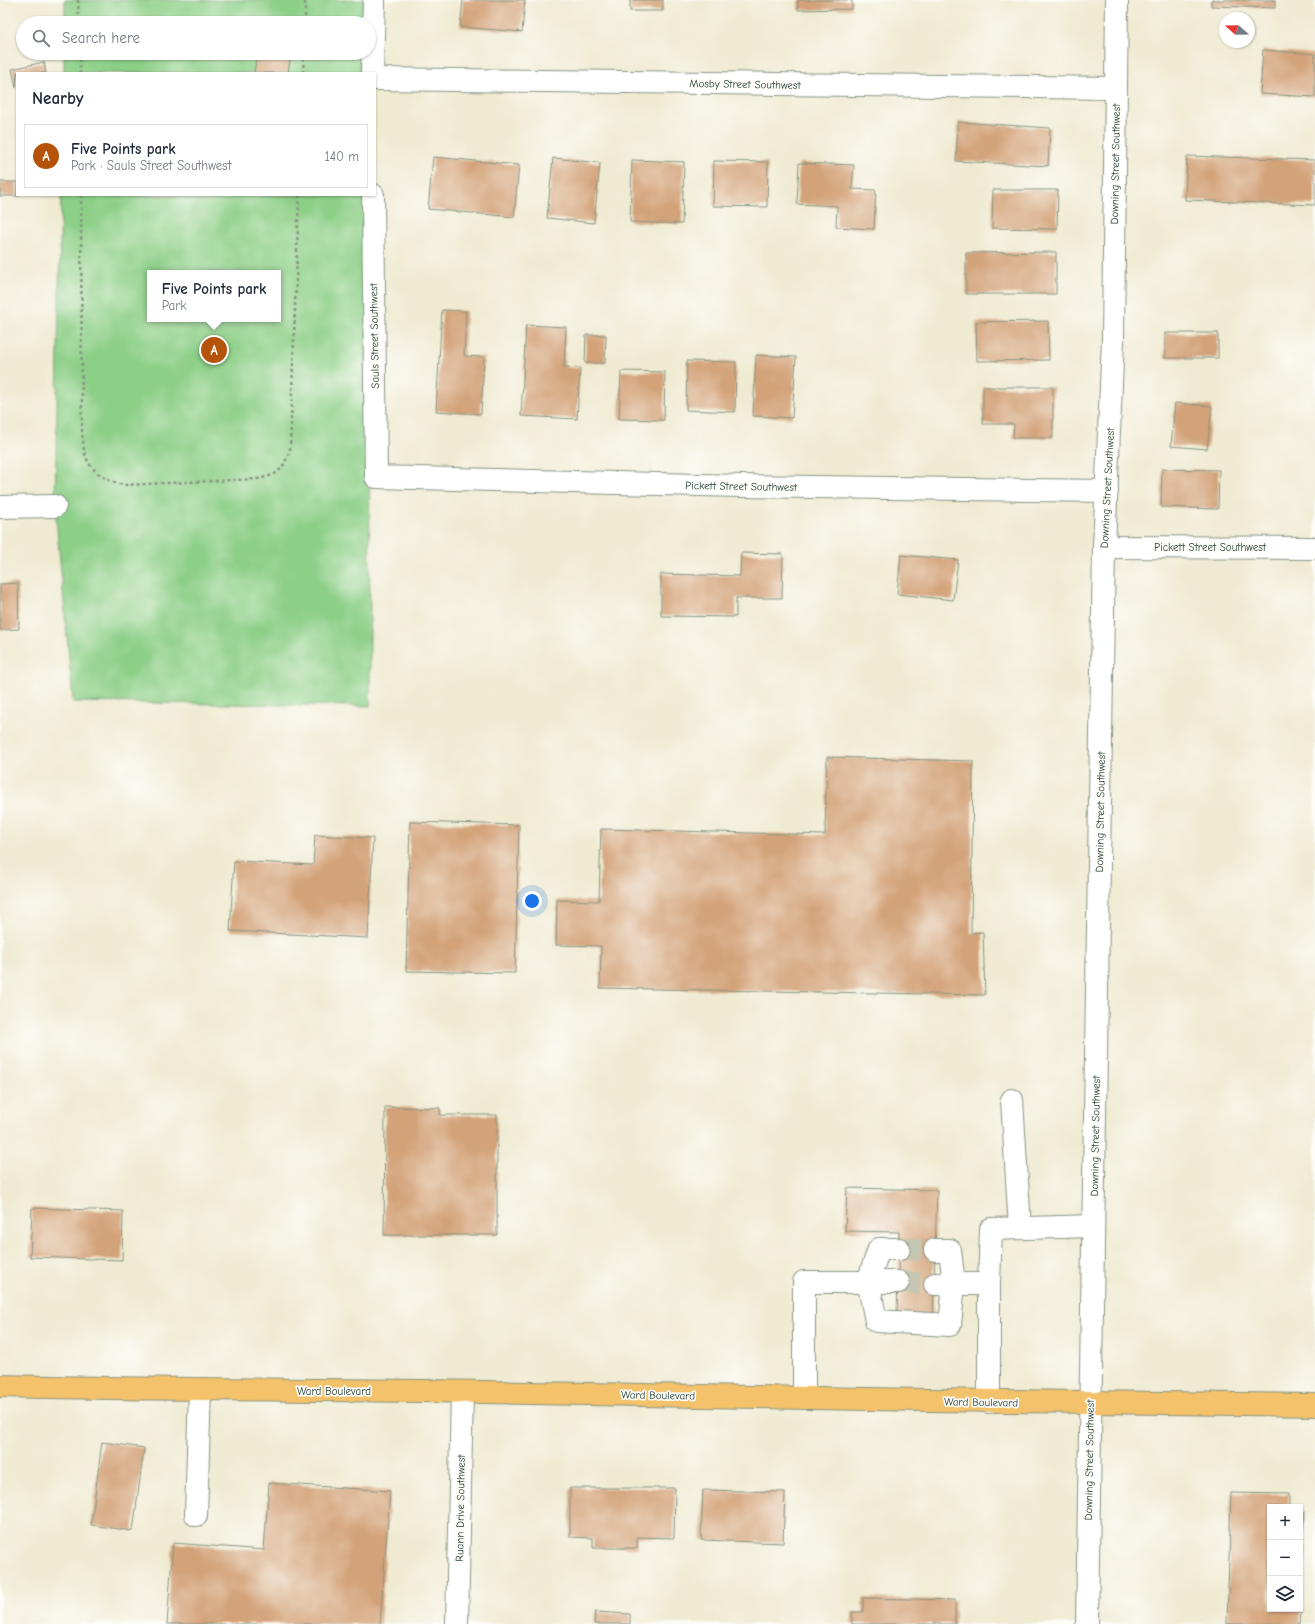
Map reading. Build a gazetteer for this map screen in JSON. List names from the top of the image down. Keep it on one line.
{"streets":{"main road":["Ward Boulevard"],"street":["Mosby Street Southwest","Downing Street Southwest","Sauls Street Southwest","Pickett Street Southwest","Ruann Drive Southwest"]},"crossings":[["Mosby Street Southwest","Downing Street Southwest"],["Downing Street Southwest","Pickett Street Southwest"],["Downing Street Southwest","Ward Boulevard"],["Sauls Street Southwest","Pickett Street Southwest"],["Ward Boulevard","Ruann Drive Southwest"]],"north":"left","page":{"search":"Search here","heading":"Nearby","list":[{"mark":"A","name":"Five Points park","note":"Park · Sauls Street Southwest","value":"140 m"}],"popup":["Five Points park","Park"],"pins":"A","map_buttons":["+","−"]}}
